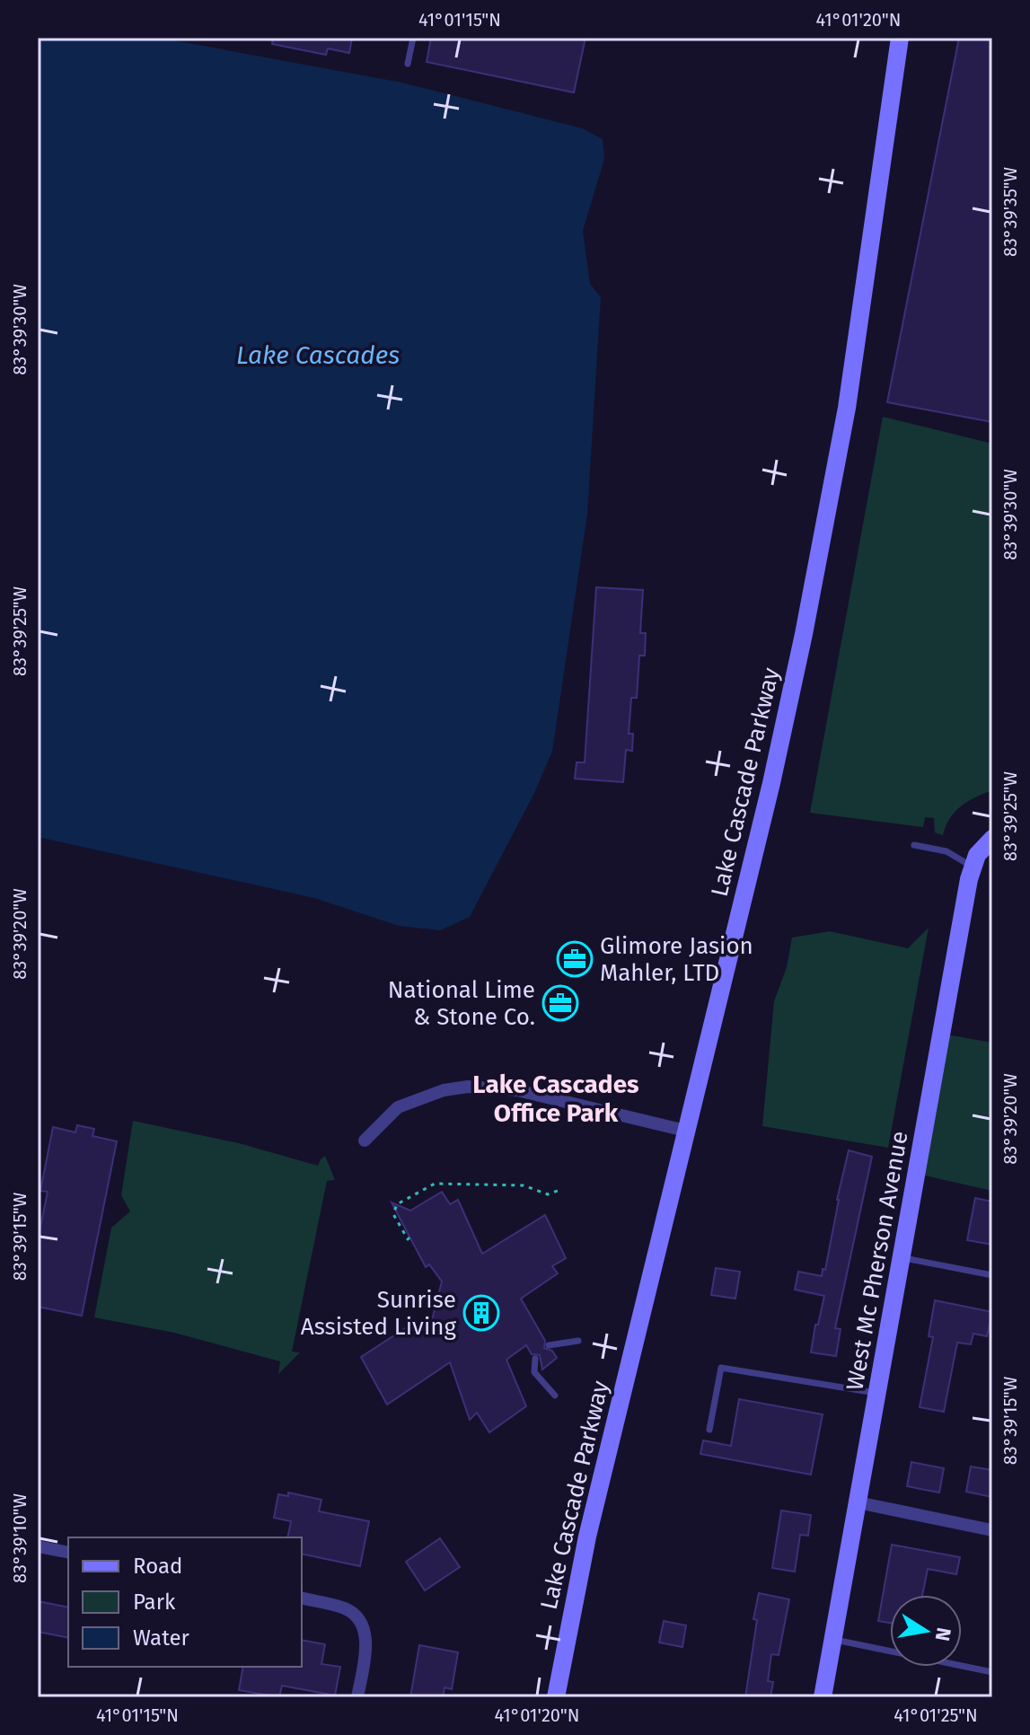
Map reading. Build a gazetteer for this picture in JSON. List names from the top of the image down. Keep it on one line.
{"streets":{"street":["Lake Cascade Parkway","West Mc Pherson Avenue"]},"districts":["Lake Cascades Office Park"],"water":["Lake Cascades"],"places":{"office":["Glimore Jasion Mahler, LTD","National Lime & Stone Co."],"building":["Sunrise Assisted Living"]},"legend":["Road","Park","Water"],"north":"right","coordinates":["41°01'15\"N","41°01'20\"N","83°39'35\"W","83°39'30\"W","83°39'25\"W","83°39'20\"W","83°39'15\"W","83°39'10\"W","41°01'25\"N"]}
